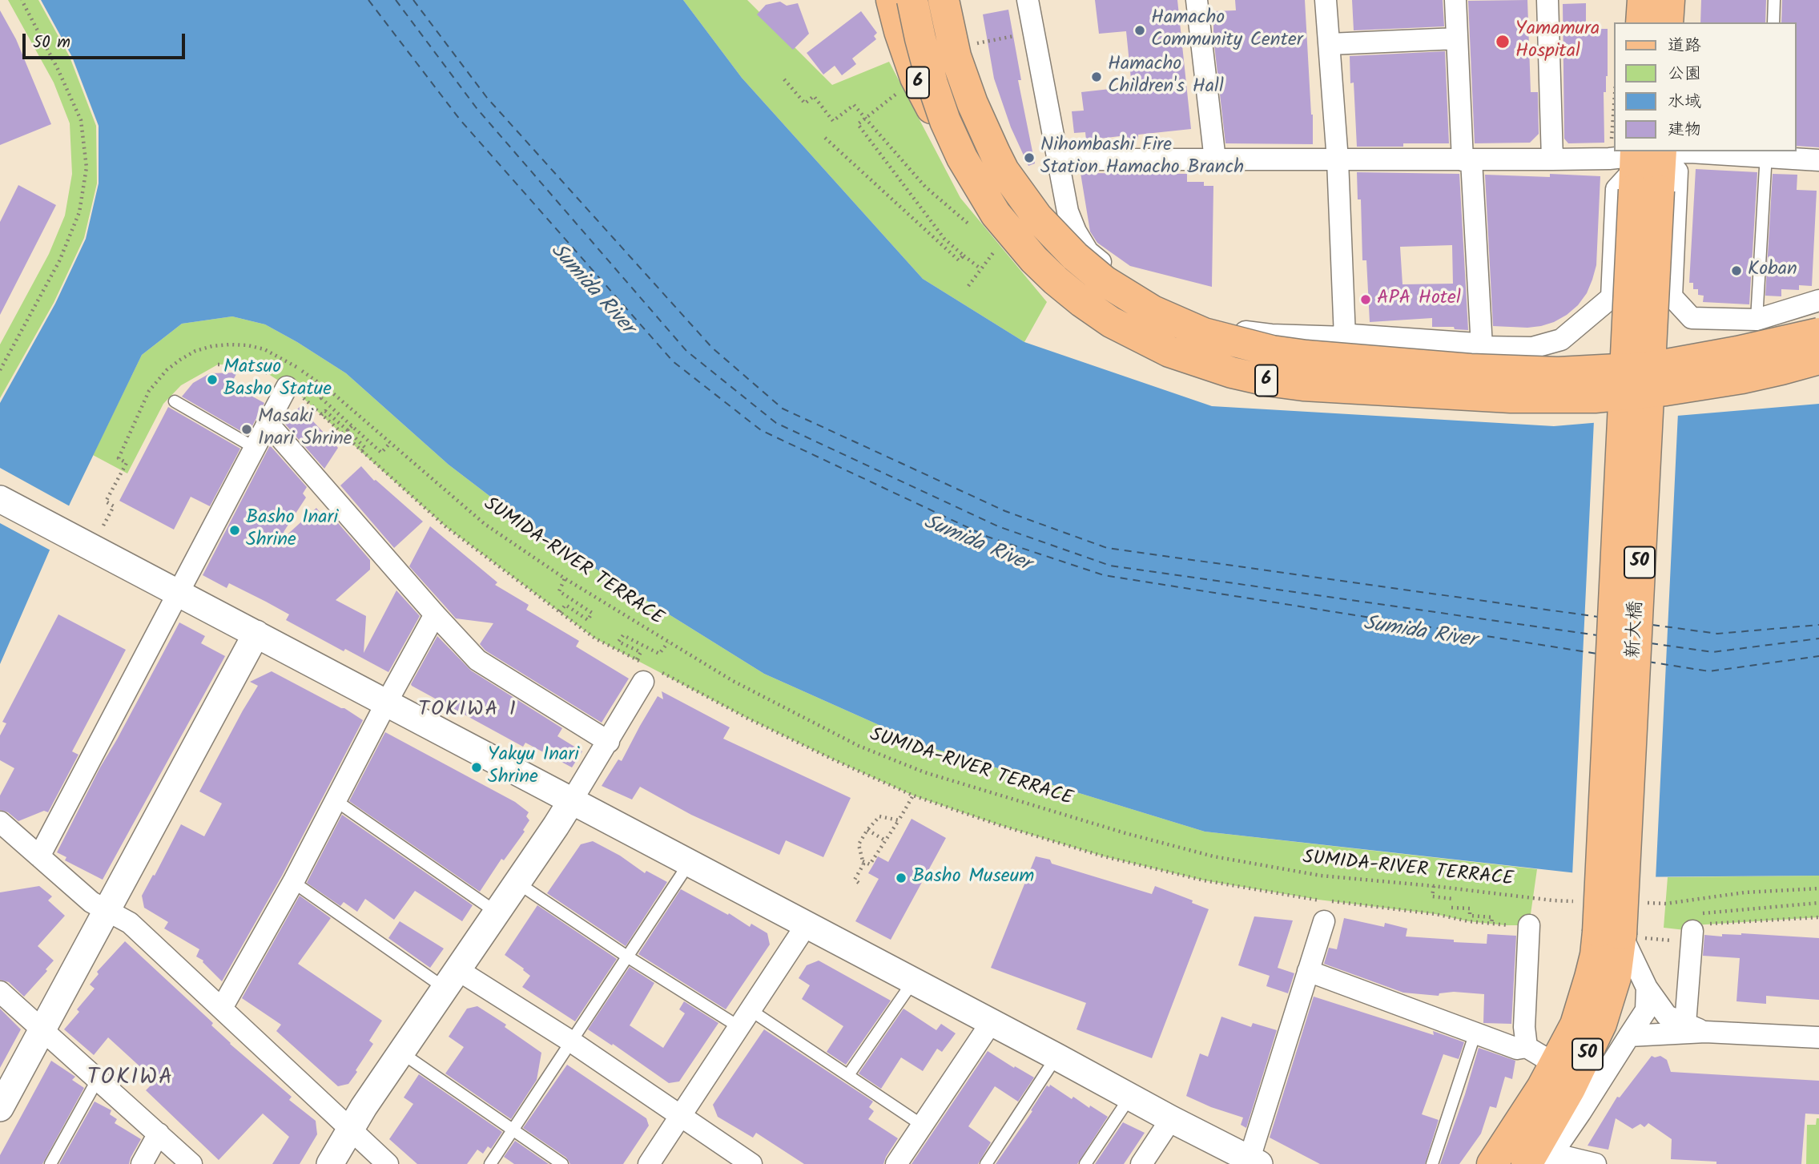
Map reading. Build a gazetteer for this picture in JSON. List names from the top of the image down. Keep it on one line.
{"streets":{"main road":["6","50","新大橋"],"path":["SUMIDA-RIVER TERRACE"]},"crossings":[["50","新大橋"]],"districts":["TOKIWA 1","TOKIWA"],"water":["Sumida River"],"places":["Hamacho Community Center","Yamamura Hospital","Hamacho Children's Hall","Nihombashi Fire Station Hamacho Branch","Koban","APA Hotel","Matsuo Basho Statue","Masaki Inari Shrine","Basho Inari Shrine","Yakyu Inari Shrine","Basho Museum"],"legend":["道路","公園","水域","建物"],"scale_bar":"50 m"}
